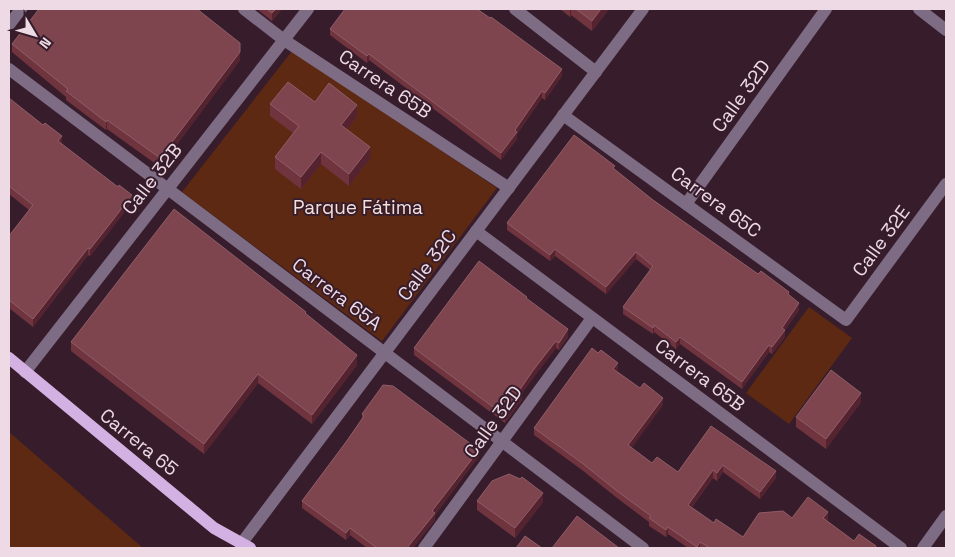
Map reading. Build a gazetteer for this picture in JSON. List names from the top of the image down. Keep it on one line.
{"streets":{"main road":["Carrera 65"],"street":["Carrera 65B","Calle 32D","Calle 32B","Carrera 65C","Calle 32E","Calle 32C","Carrera 65A"]},"crossings":[["Carrera 65B","Calle 32D"],["Carrera 65B","Calle 32B"],["Carrera 65B","Calle 32C"],["Calle 32D","Carrera 65C"],["Calle 32D","Carrera 65A"],["Calle 32B","Carrera 65A"],["Calle 32B","Carrera 65"],["Carrera 65C","Calle 32E"],["Carrera 65C","Calle 32C"],["Calle 32C","Carrera 65A"],["Calle 32C","Carrera 65"]],"parks":["Parque Fátima"],"north":"bottom right"}
